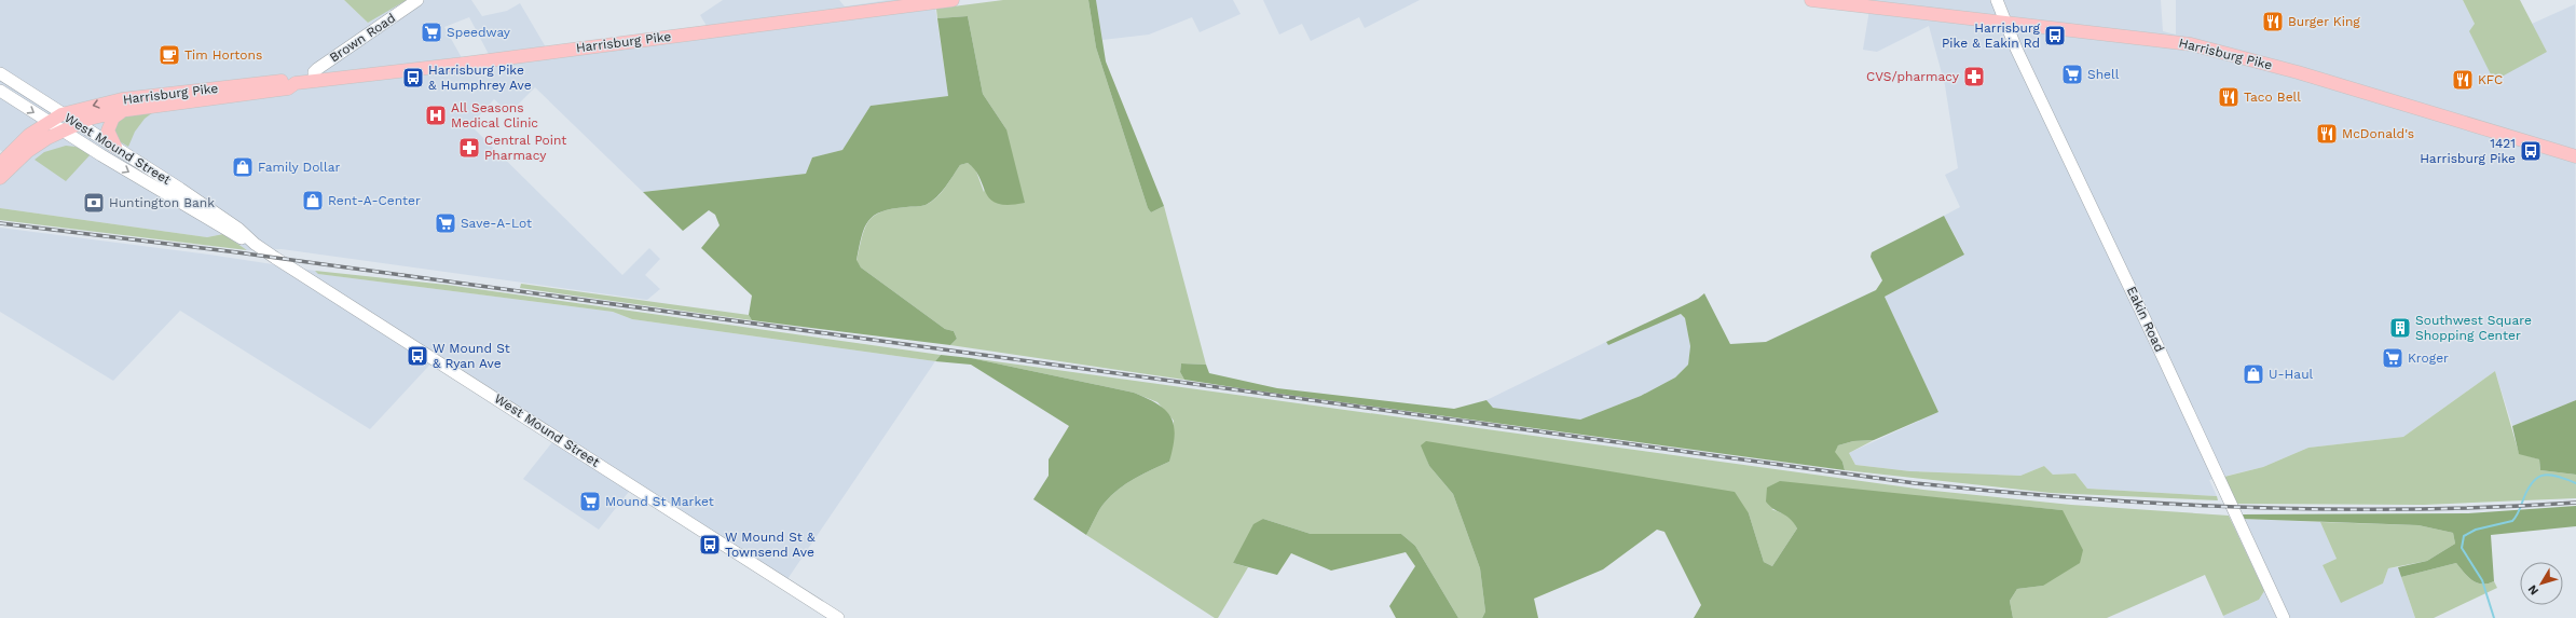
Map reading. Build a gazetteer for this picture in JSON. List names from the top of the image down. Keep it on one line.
{"streets":{"main road":["Harrisburg Pike"],"street":["Brown Road","West Mound Street","Eakin Road"]},"crossings":[["Brown Road","Harrisburg Pike"],["Harrisburg Pike","West Mound Street"],["Harrisburg Pike","Eakin Road"]],"places":{"restaurant":["Burger King","KFC","Taco Bell","McDonald's"],"supermarket":["Speedway","Shell","Save-A-Lot","Kroger","Mound St Market"],"bus stop":["Harrisburg Pike & Eakin Rd","Harrisburg Pike & Humphrey Ave","1421 Harrisburg Pike","W Mound St & Ryan Ave","W Mound St & Townsend Ave"],"cafe":["Tim Hortons"],"pharmacy":["CVS/pharmacy","Central Point Pharmacy"],"hospital":["All Seasons Medical Clinic"],"shop":["Family Dollar","Rent-A-Center","U-Haul"],"bank":["Huntington Bank"],"building":["Southwest Square Shopping Center"]},"north":"bottom left"}
